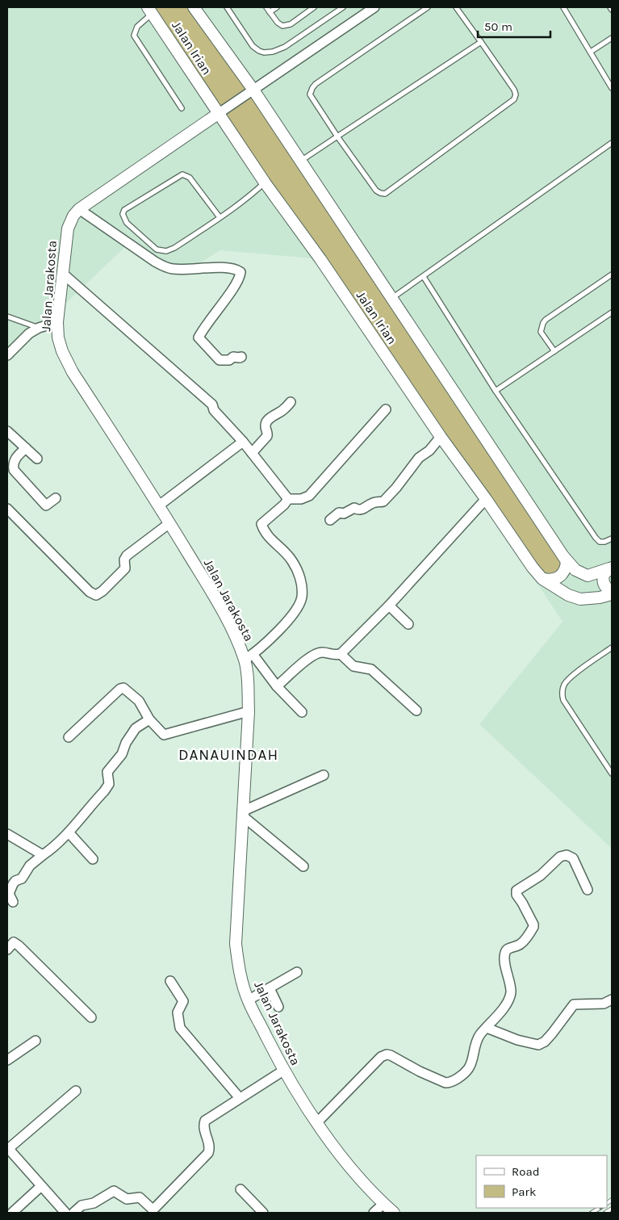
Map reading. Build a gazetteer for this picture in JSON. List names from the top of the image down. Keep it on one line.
{"streets":{"street":["Jalan Irian","Jalan Jarakosta"]},"crossings":[["Jalan Irian","Jalan Jarakosta"]],"districts":["DANAUINDAH"],"legend":["Road","Park"],"scale_bar":"50 m"}
